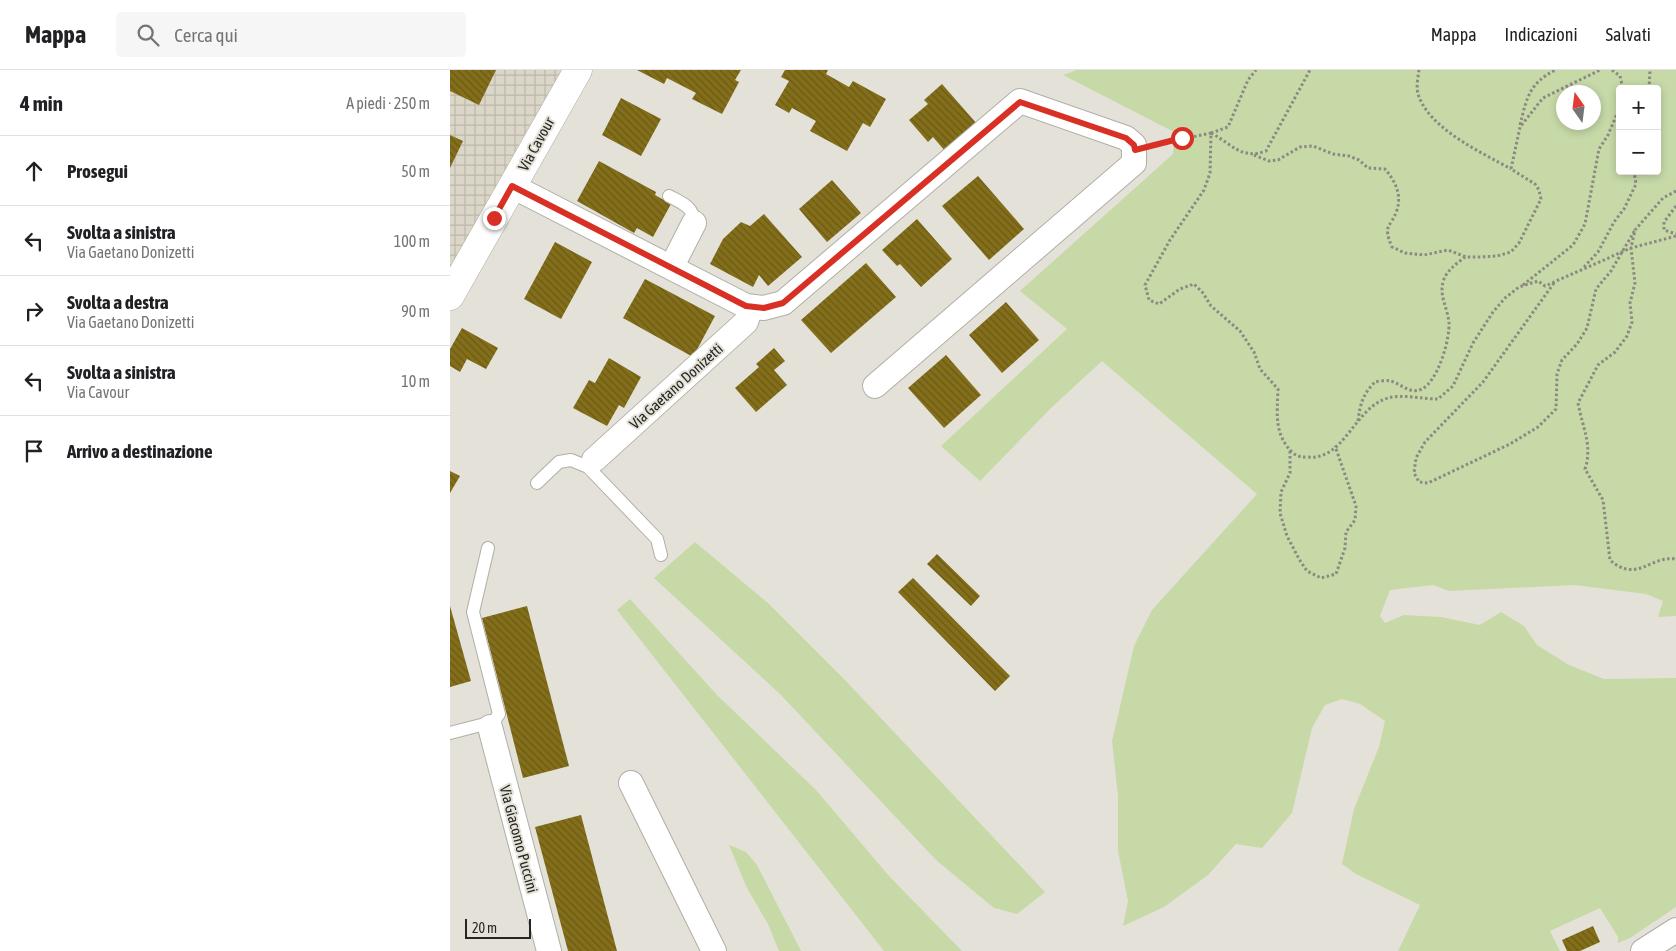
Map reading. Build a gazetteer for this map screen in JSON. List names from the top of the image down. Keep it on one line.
{"streets":{"street":["Via Cavour","Via Gaetano Donizetti","Via Giacomo Puccini"]},"scale_bar":"20 m","north":"top","page":{"header":"Mappa","search":"Cerca qui","nav":["Mappa","Indicazioni","Salvati"],"heading":["4 min","A piedi · 250 m"],"map_buttons":["+","−"],"list":[["Prosegui","50 m"],["Svolta a sinistra","Via Gaetano Donizetti","100 m"],["Svolta a destra","Via Gaetano Donizetti","90 m"],["Svolta a sinistra","Via Cavour","10 m"],"Arrivo a destinazione"],"scale":"20 m"}}
